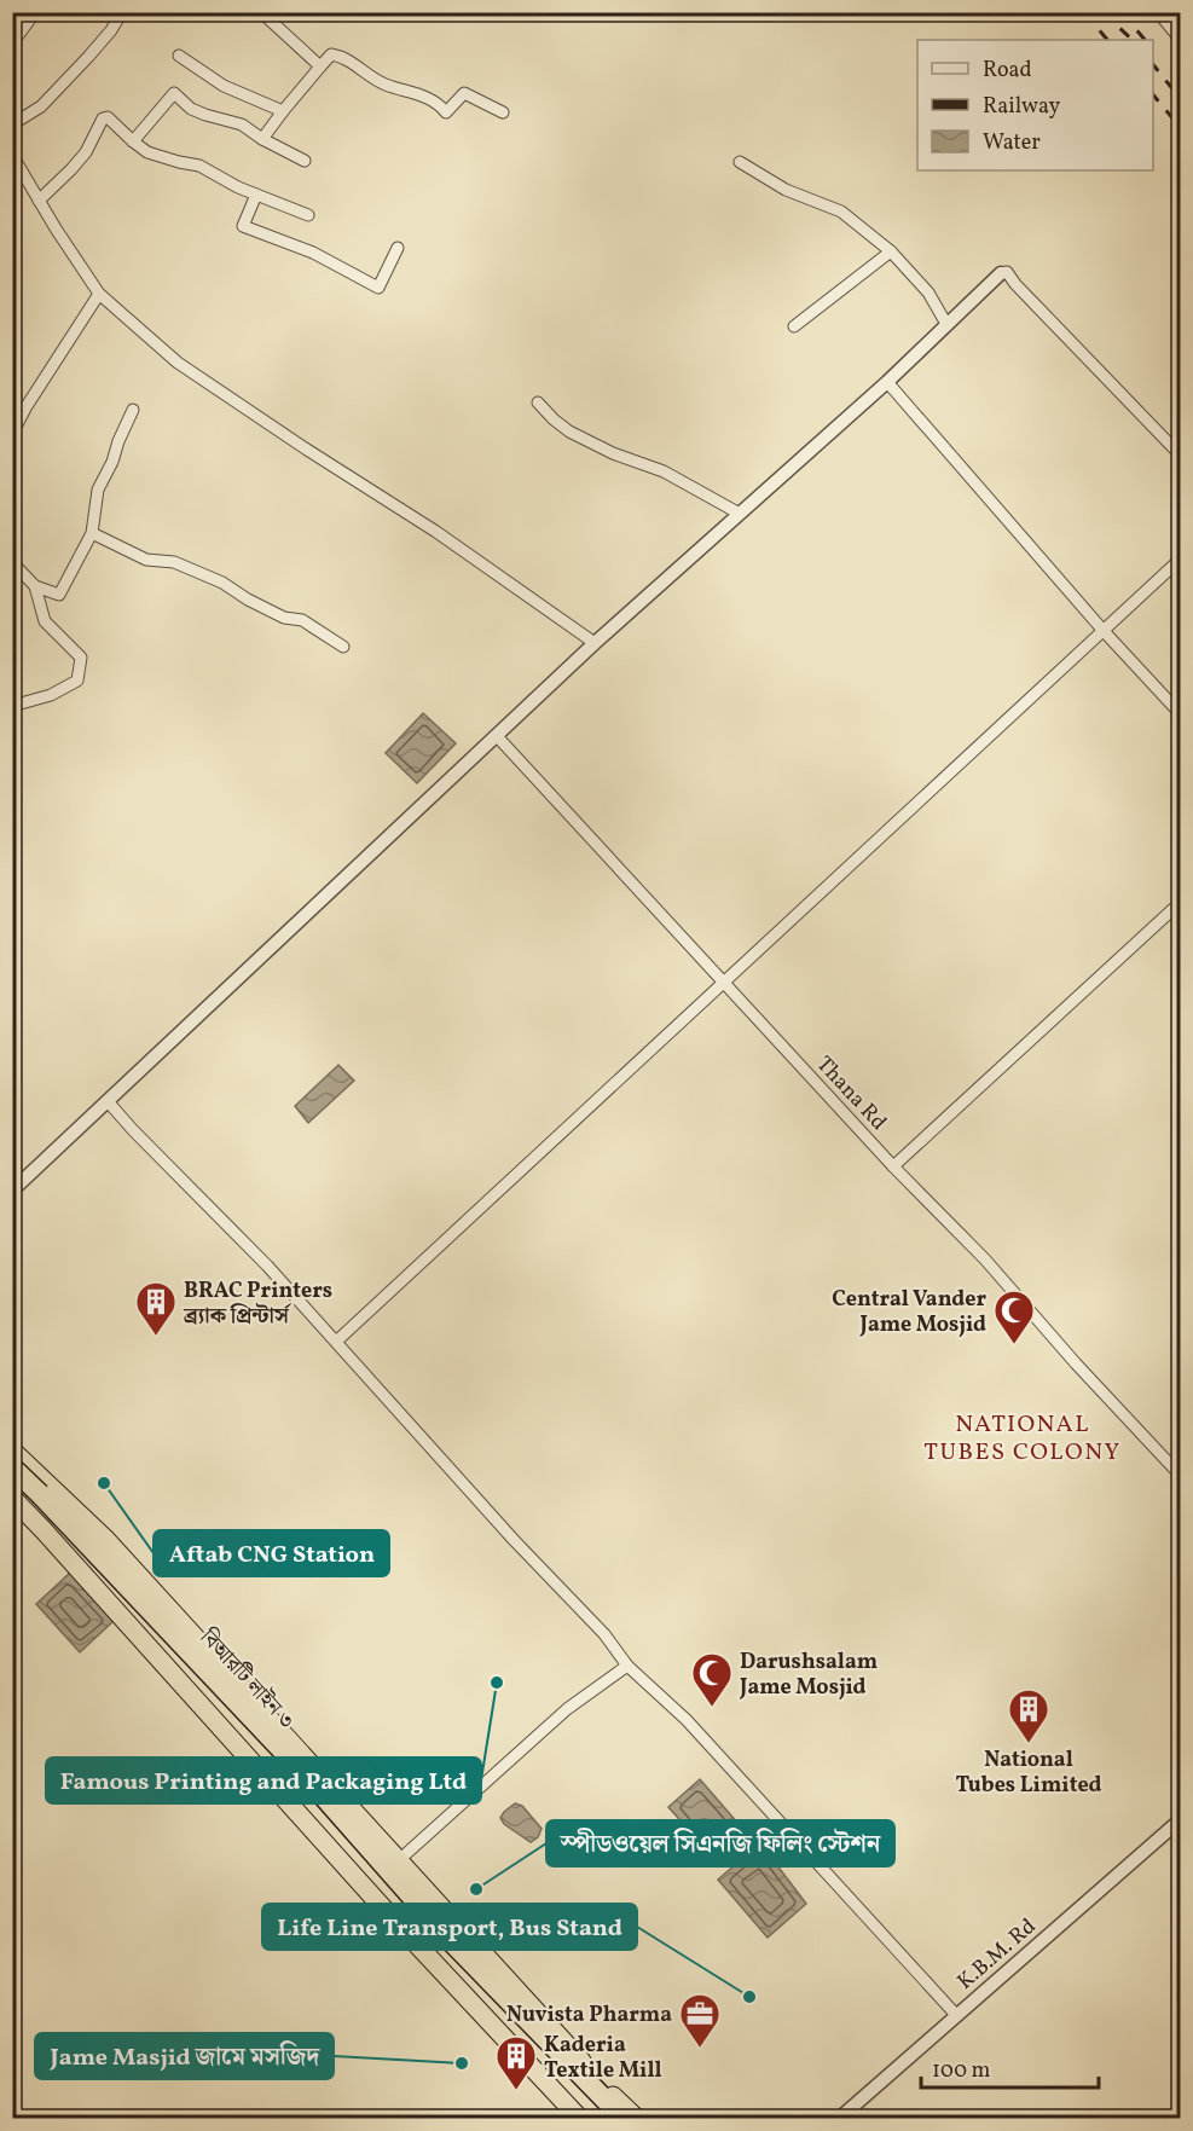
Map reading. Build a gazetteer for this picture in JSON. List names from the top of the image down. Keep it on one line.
{"streets":{"highway":["বিআরটি লাইন ৩"],"street":["Thana Rd","K.B.M. Rd"]},"districts":["NATIONAL TUBES COLONY"],"places":{"building":["BRAC Printers ব্র্যাক প্রিন্টার্স","National Tubes Limited","Kaderia Textile Mill"],"mosque":["Central Vander Jame Mosjid","Darushsalam Jame Mosjid"],"other":["Aftab CNG Station","Famous Printing and Packaging Ltd","স্পীডওয়েল সিএনজি ফিলিং স্টেশন","Life Line Transport, Bus Stand","Jame Masjid জামে মসজিদ"],"office":["Nuvista Pharma"]},"legend":["Road","Railway","Water"],"scale_bar":"100 m"}
